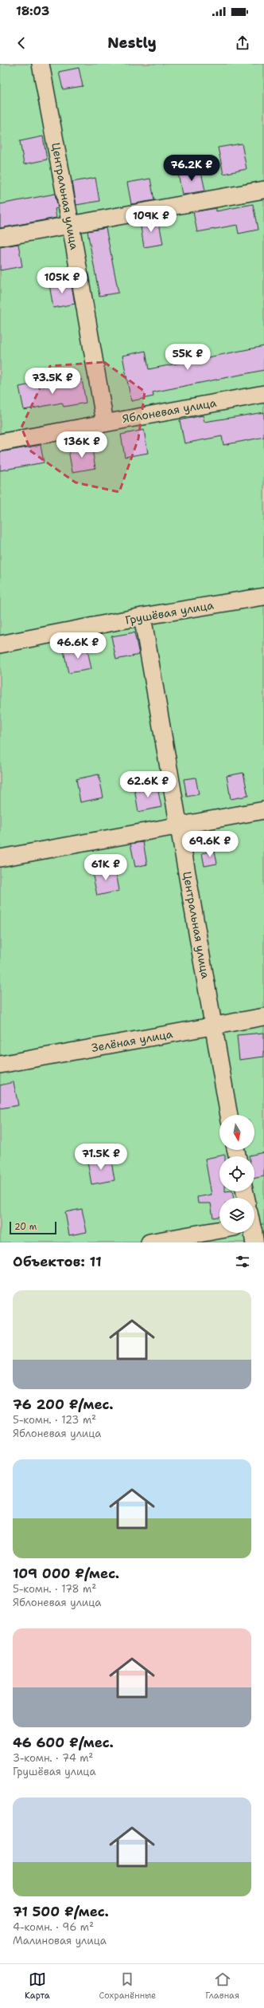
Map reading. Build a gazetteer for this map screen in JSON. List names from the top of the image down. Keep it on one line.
{"streets":{"street":["Центральная улица","Яблоневая улица","Грушёвая улица","Зелёная улица"]},"crossings":[["Центральная улица","Яблоневая улица"],["Центральная улица","Грушёвая улица"],["Центральная улица","Зелёная улица"]],"scale_bar":"20 m","north":"bottom","page":{"status":"18:03","header":"Nestly","price":["76.2K ₽","109K ₽","105K ₽","55K ₽","73.5K ₽","136K ₽","46.6K ₽","62.6K ₽","69.6K ₽","61K ₽","71.5K ₽"],"scale":"20 m","heading":"Объектов: 11","list":[{"name":"76 200 ₽/мес.","note":"5-комн. · 123 m² · Яблоневая улица"},{"name":"109 000 ₽/мес.","note":"5-комн. · 178 m² · Яблоневая улица"},{"name":"46 600 ₽/мес.","note":"3-комн. · 74 m² · Грушёвая улица"},{"name":"71 500 ₽/мес.","note":"4-комн. · 96 m² · Малиновая улица"}],"tabs":["Карта","Сохранённые","Главная"]}}
